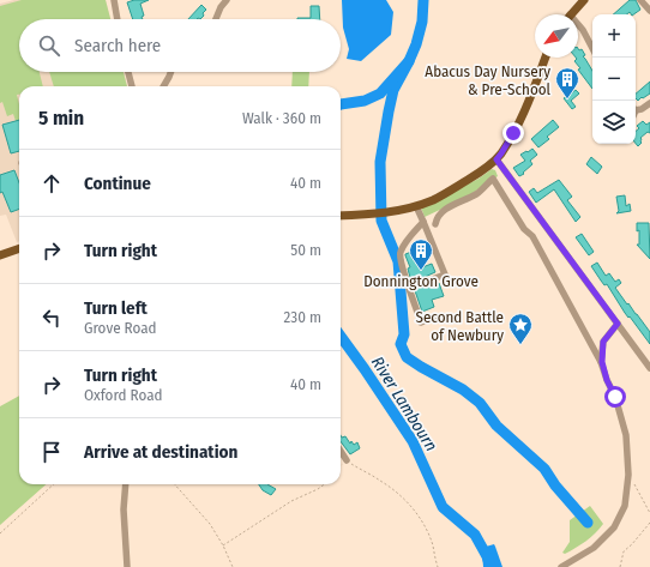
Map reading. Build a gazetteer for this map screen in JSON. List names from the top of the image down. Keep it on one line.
{"water":["River Lambourn"],"places":{"building":["Abacus Day Nursery & Pre-School","Donnington Grove"],"place":["Second Battle of Newbury"]},"north":"bottom left","page":{"map_buttons":["+","−"],"search":"Search here","heading":["5 min","Walk · 360 m"],"list":[["Continue","40 m"],["Turn right","50 m"],["Turn left","Grove Road","230 m"],["Turn right","Oxford Road","40 m"],"Arrive at destination"]}}
